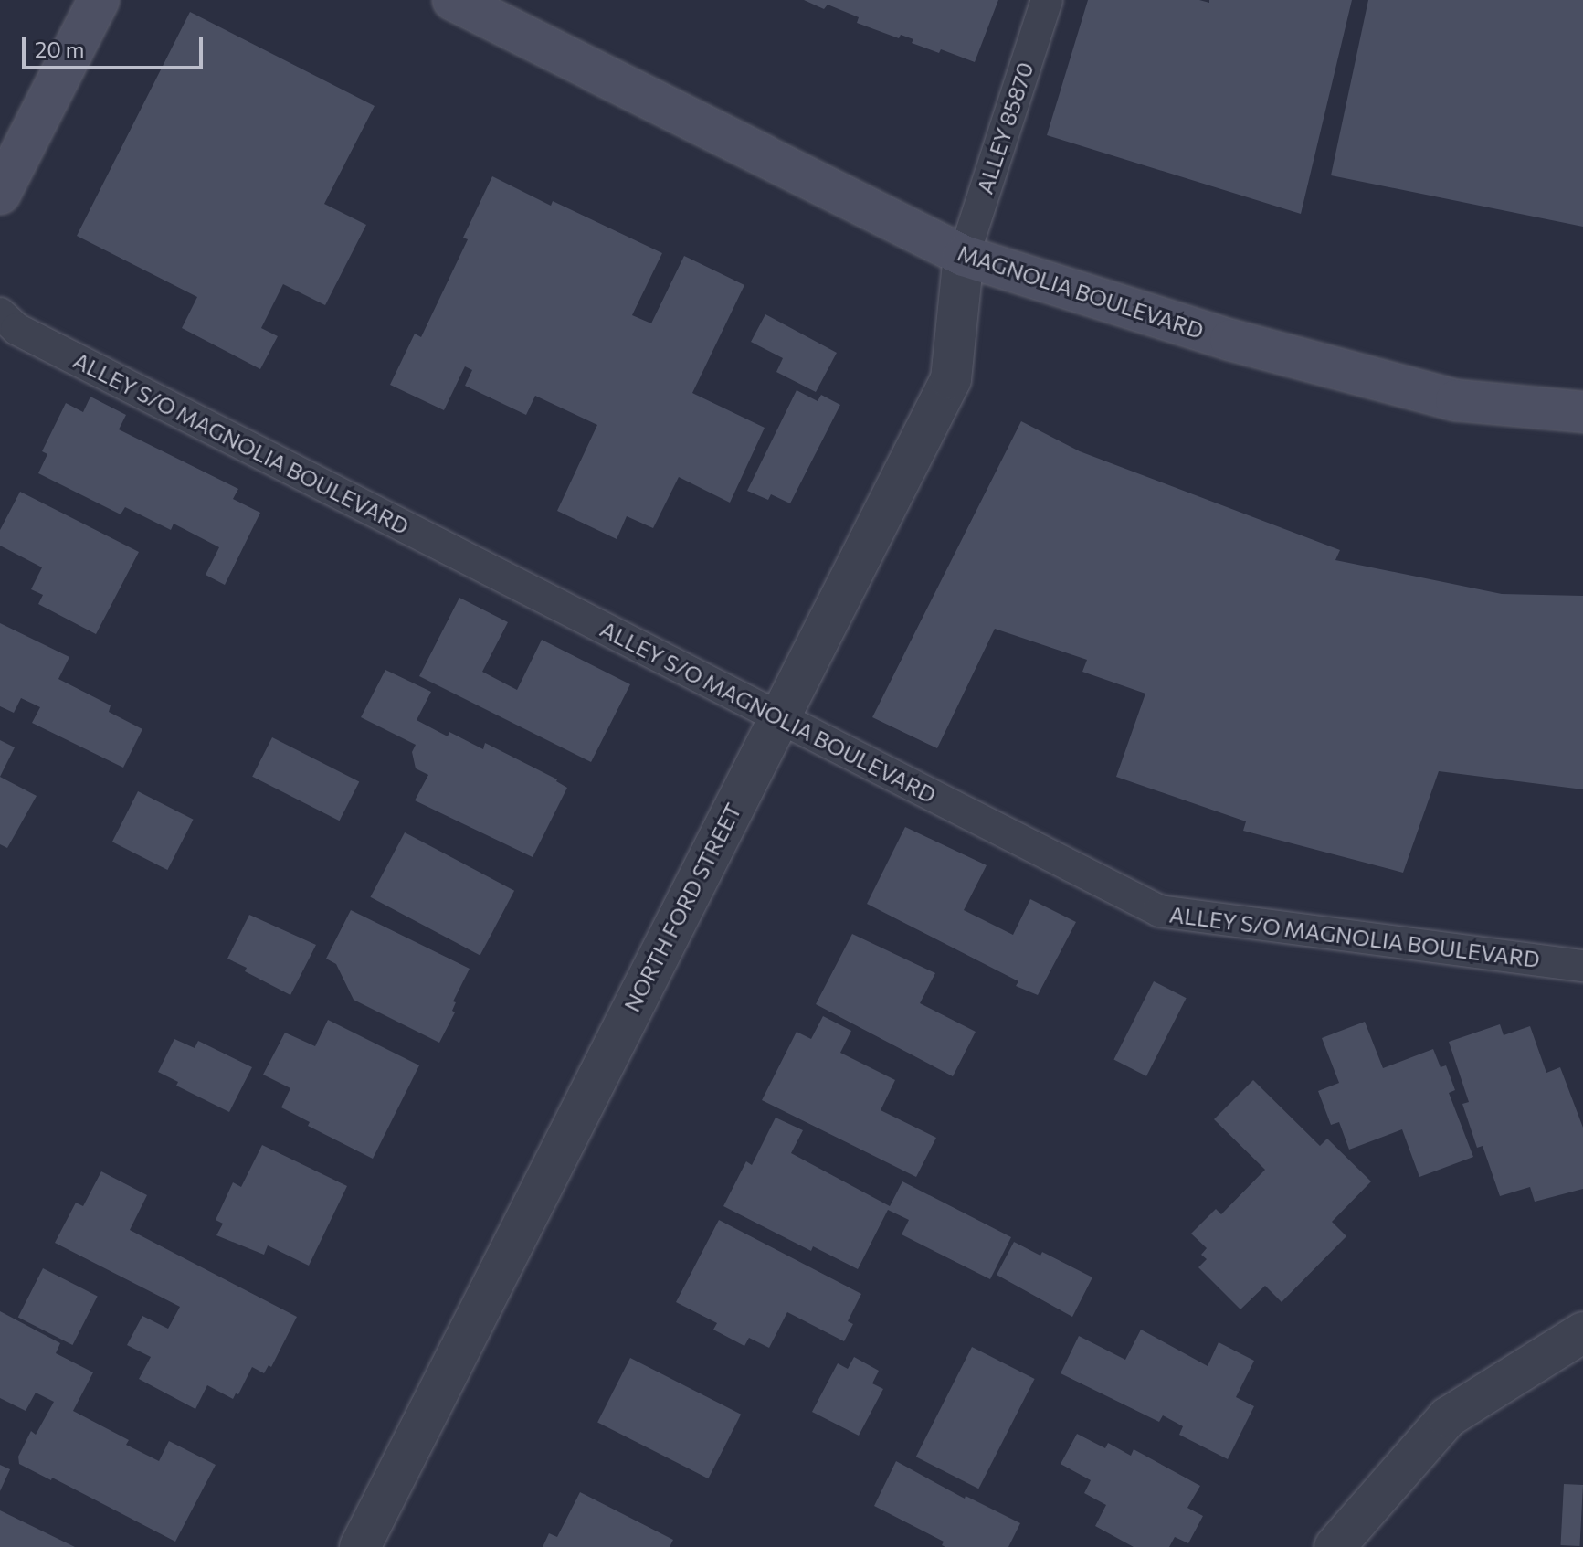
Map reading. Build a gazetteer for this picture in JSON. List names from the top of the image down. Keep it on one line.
{"streets":{"main road":["MAGNOLIA BOULEVARD"],"street":["NORTH FORD STREET"],"lane":["ALLEY 85870","ALLEY S/O MAGNOLIA BOULEVARD"]},"crossings":[["ALLEY 85870","MAGNOLIA BOULEVARD"],["ALLEY 85870","NORTH FORD STREET"],["MAGNOLIA BOULEVARD","NORTH FORD STREET"],["ALLEY S/O MAGNOLIA BOULEVARD","NORTH FORD STREET"]],"scale_bar":"20 m"}
